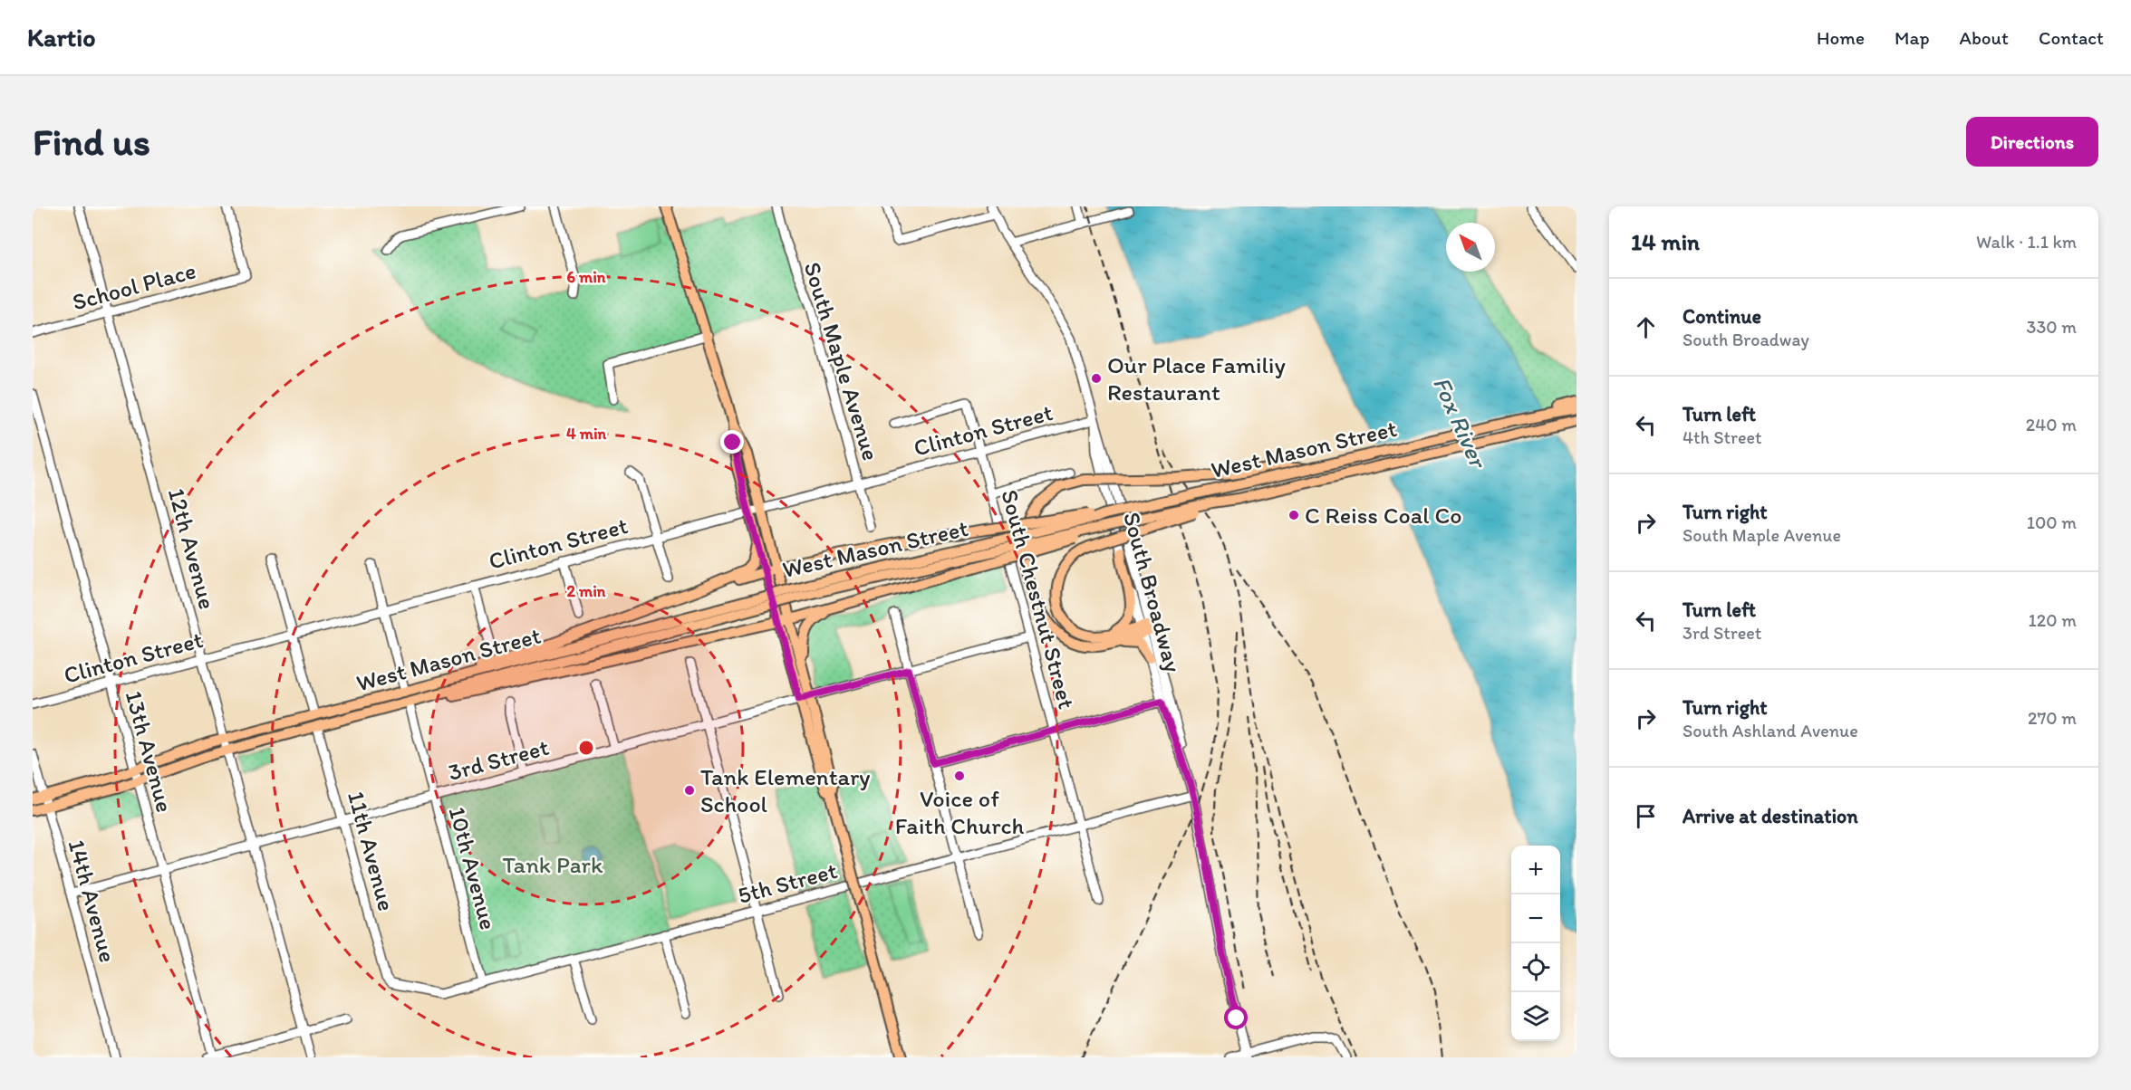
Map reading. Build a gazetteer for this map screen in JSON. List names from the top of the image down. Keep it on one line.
{"streets":{"main road":["West Mason Street"],"street":["School Place","South Maple Avenue","Clinton Street","12th Avenue","South Broadway","South Chestnut Street","13th Avenue","3rd Street","11th Avenue","10th Avenue","5th Street","14th Avenue"]},"crossings":[["School Place","12th Avenue"],["South Maple Avenue","Clinton Street"],["Clinton Street","12th Avenue"],["Clinton Street","South Broadway"],["Clinton Street","South Chestnut Street"],["Clinton Street","13th Avenue"],["Clinton Street","11th Avenue"],["Clinton Street","10th Avenue"],["West Mason Street","12th Avenue"],["West Mason Street","13th Avenue"],["West Mason Street","11th Avenue"],["West Mason Street","10th Avenue"],["West Mason Street","14th Avenue"],["12th Avenue","3rd Street"],["South Broadway","5th Street"],["South Chestnut Street","3rd Street"],["South Chestnut Street","5th Street"],["13th Avenue","3rd Street"],["3rd Street","11th Avenue"],["3rd Street","10th Avenue"],["3rd Street","14th Avenue"],["11th Avenue","5th Street"],["10th Avenue","5th Street"]],"water":["Fox River"],"parks":["Tank Park"],"places":["Our Place Familiy Restaurant","C Reiss Coal Co","Voice of Faith Church","Tank Elementary School"],"north":"top left","page":{"header":"Kartio","nav":["Home","Map","About","Contact"],"buttons":"Directions","title":"Find us","heading":["14 min","Walk · 1.1 km"],"list":[["Continue","South Broadway","330 m"],["Turn left","4th Street","240 m"],["Turn right","South Maple Avenue","100 m"],["Turn left","3rd Street","120 m"],["Turn right","South Ashland Avenue","270 m"],"Arrive at destination"],"map_buttons":["+","−"]},"rings":["6 min","4 min","2 min"]}
